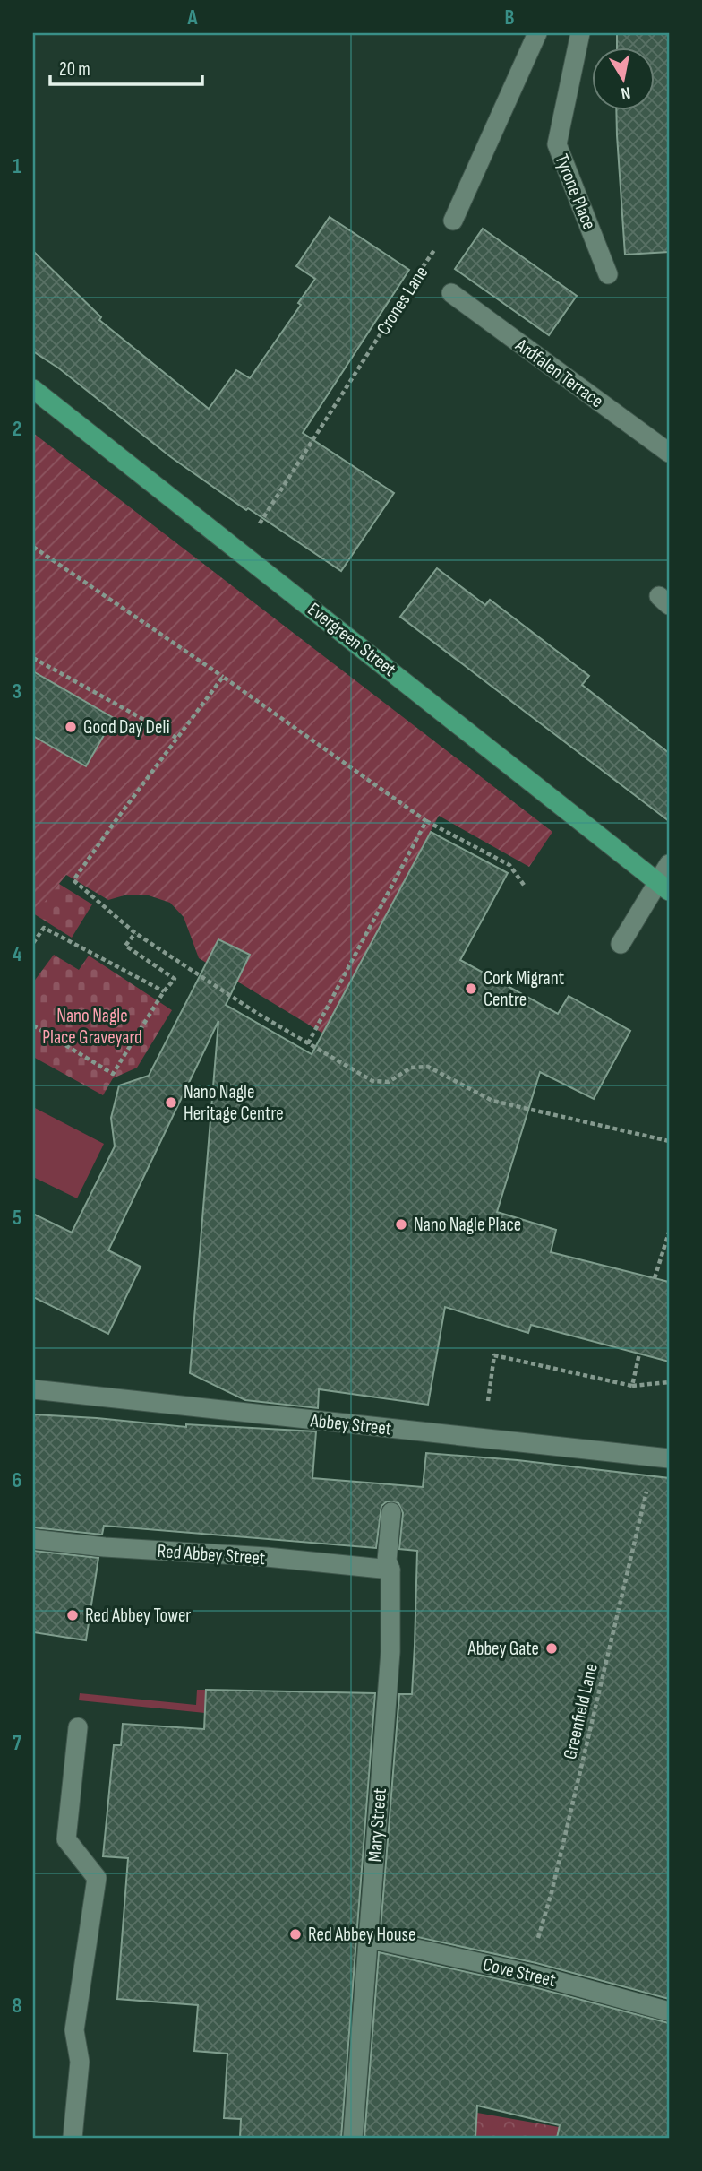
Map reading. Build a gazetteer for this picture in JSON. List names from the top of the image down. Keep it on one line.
{"streets":{"main road":["Evergreen Street"],"street":["Tyrone Place","Ardfalen Terrace","Abbey Street","Red Abbey Street","Mary Street","Cove Street"],"path":["Crones Lane","Greenfield Lane"]},"crossings":[["Crones Lane","Evergreen Street"],["Red Abbey Street","Mary Street"],["Mary Street","Cove Street"]],"parks":["Nano Nagle Place Graveyard"],"places":["Good Day Deli","Cork Migrant Centre","Nano Nagle Heritage Centre","Nano Nagle Place","Red Abbey Tower","Abbey Gate","Red Abbey House"],"scale_bar":"20 m","north":"bottom","grid":{"columns":["A","B"],"rows":["1","2","3","4","5","6","7","8"]}}
